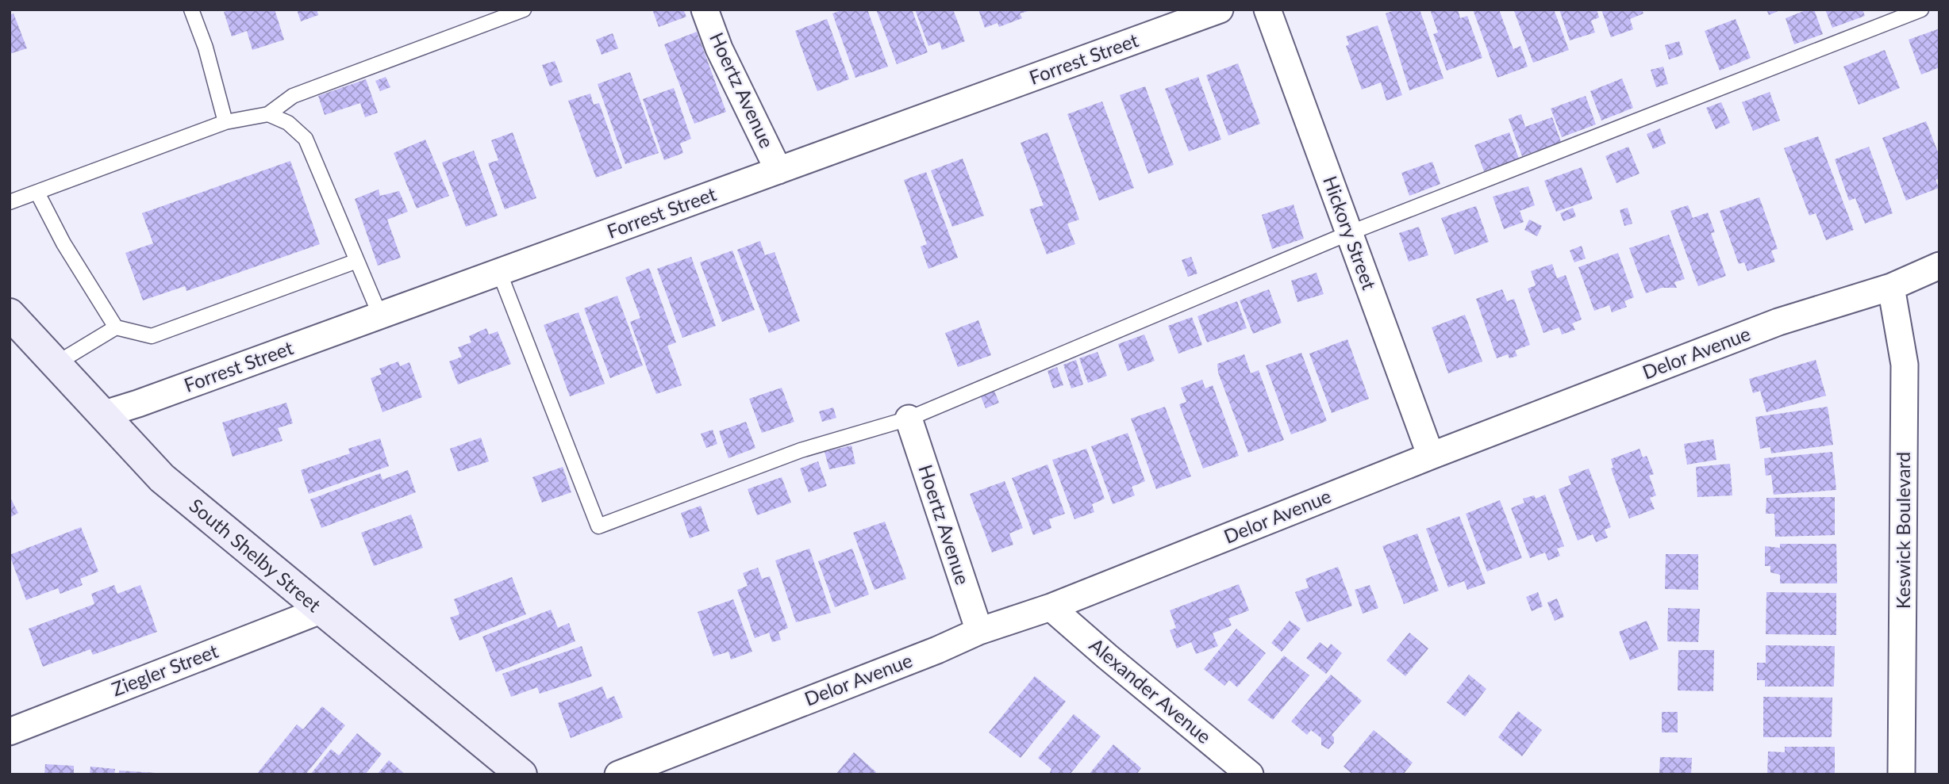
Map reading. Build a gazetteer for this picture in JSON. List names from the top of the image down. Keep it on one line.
{"streets":{"main road":["South Shelby Street"],"street":["Forrest Street","Hoertz Avenue","Hickory Street","Delor Avenue","Keswick Boulevard","Ziegler Street","Alexander Avenue"]},"crossings":[["Forrest Street","Hoertz Avenue"],["Forrest Street","South Shelby Street"],["Hoertz Avenue","Delor Avenue"],["Hickory Street","Delor Avenue"],["Delor Avenue","Keswick Boulevard"],["Delor Avenue","Alexander Avenue"],["South Shelby Street","Ziegler Street"]]}
